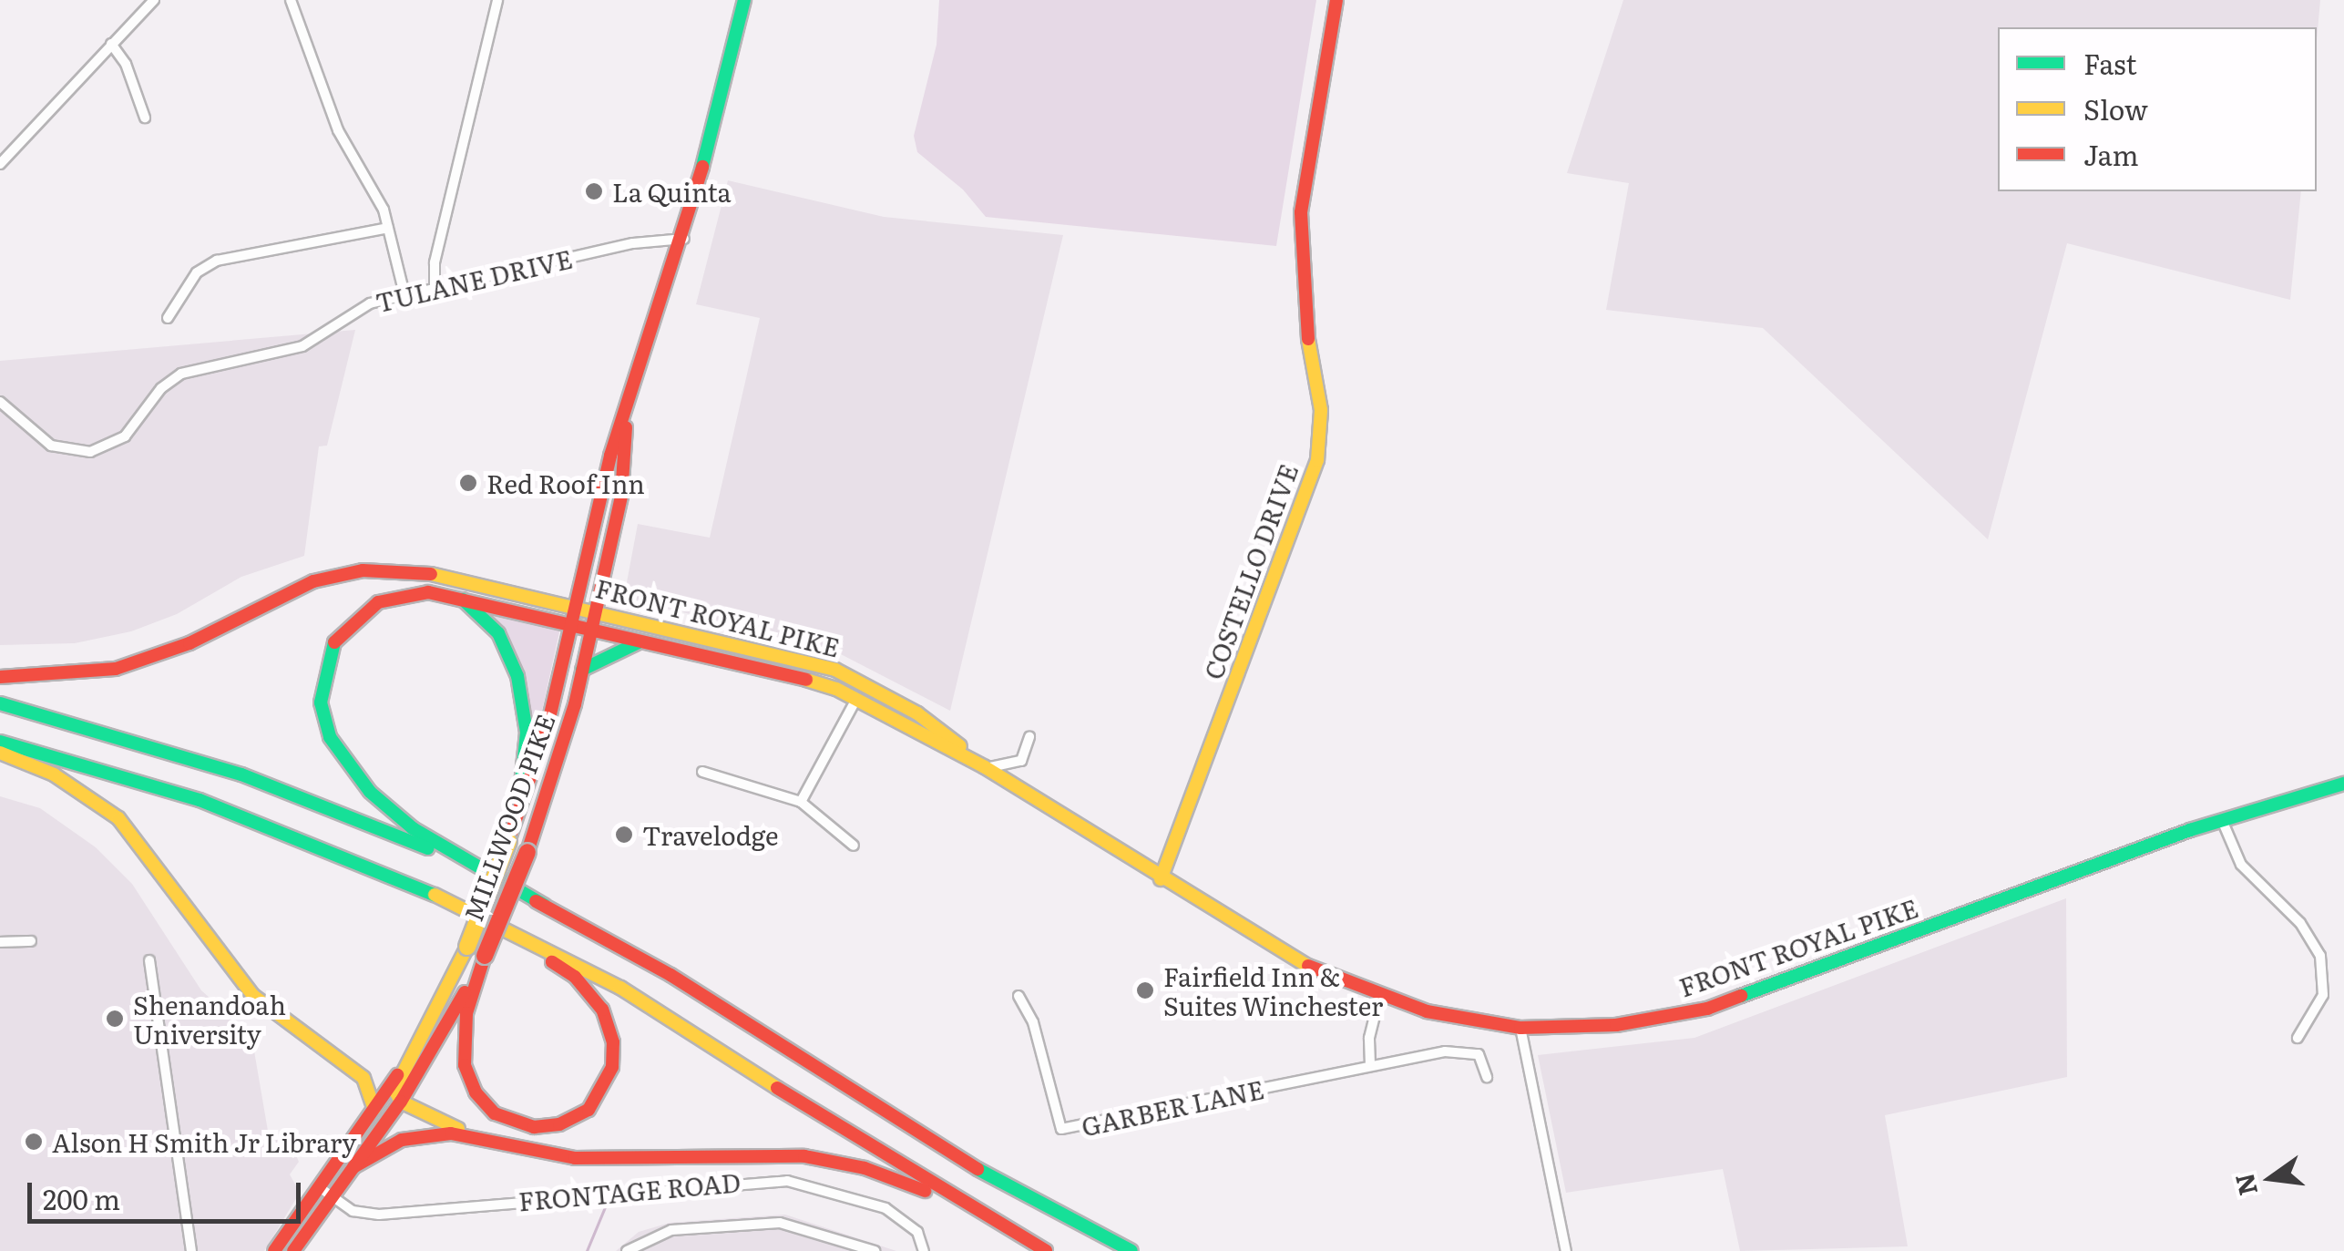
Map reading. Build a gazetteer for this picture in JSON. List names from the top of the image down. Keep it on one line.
{"streets":{"main road":["COSTELLO DRIVE","FRONT ROYAL PIKE","MILLWOOD PIKE"],"street":["TULANE DRIVE","GARBER LANE","FRONTAGE ROAD"]},"crossings":[["TULANE DRIVE","MILLWOOD PIKE"],["COSTELLO DRIVE","FRONT ROYAL PIKE"],["FRONT ROYAL PIKE","MILLWOOD PIKE"],["MILLWOOD PIKE","FRONTAGE ROAD"]],"places":["La Quinta","Red Roof Inn","Travelodge","Fairfield Inn & Suites Winchester","Shenandoah University","Alson H Smith Jr Library"],"legend":["Fast","Slow","Jam"],"scale_bar":"200 m","north":"left"}
